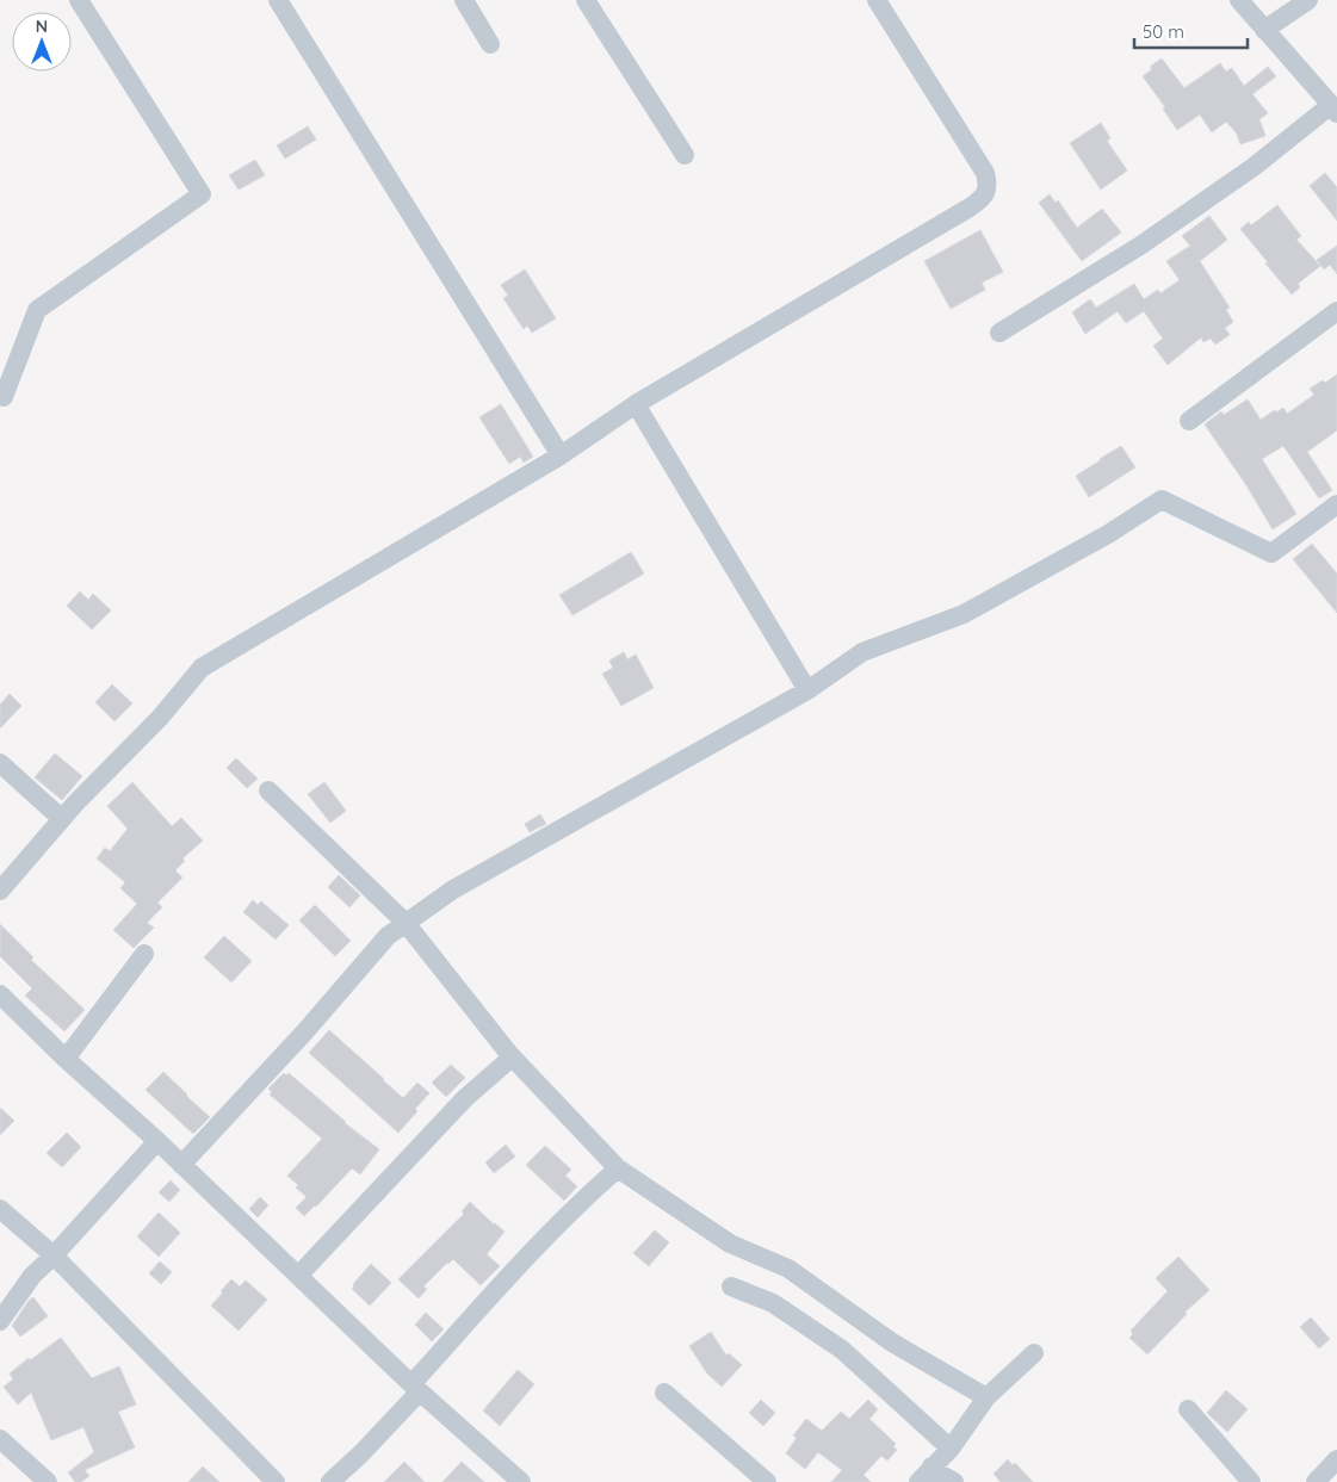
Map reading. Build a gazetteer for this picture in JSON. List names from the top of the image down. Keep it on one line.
{"scale_bar":"50 m","north":"top"}
